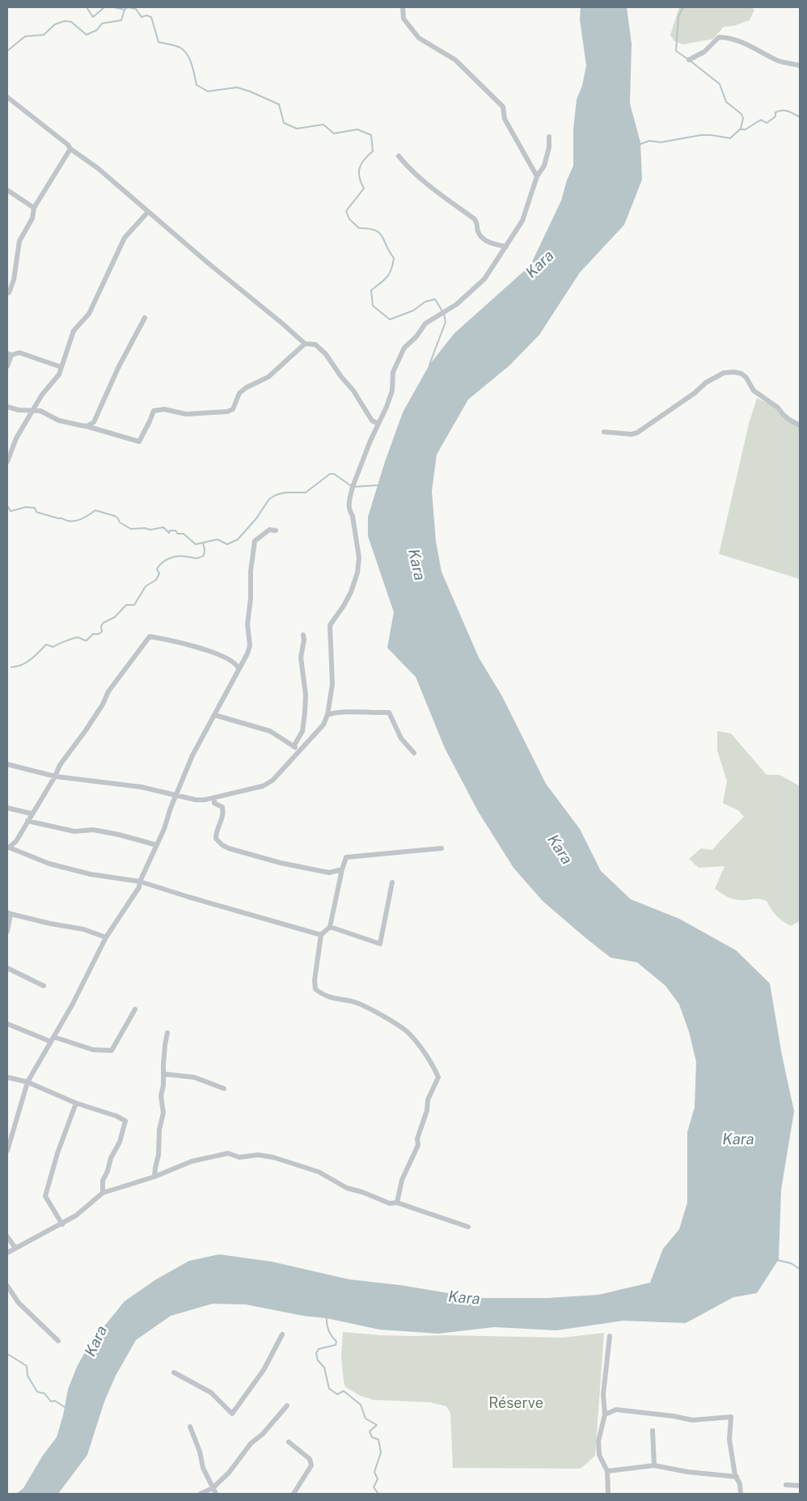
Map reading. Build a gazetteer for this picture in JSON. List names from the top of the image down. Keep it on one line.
{"water":["Kara"],"parks":["Réserve"]}
